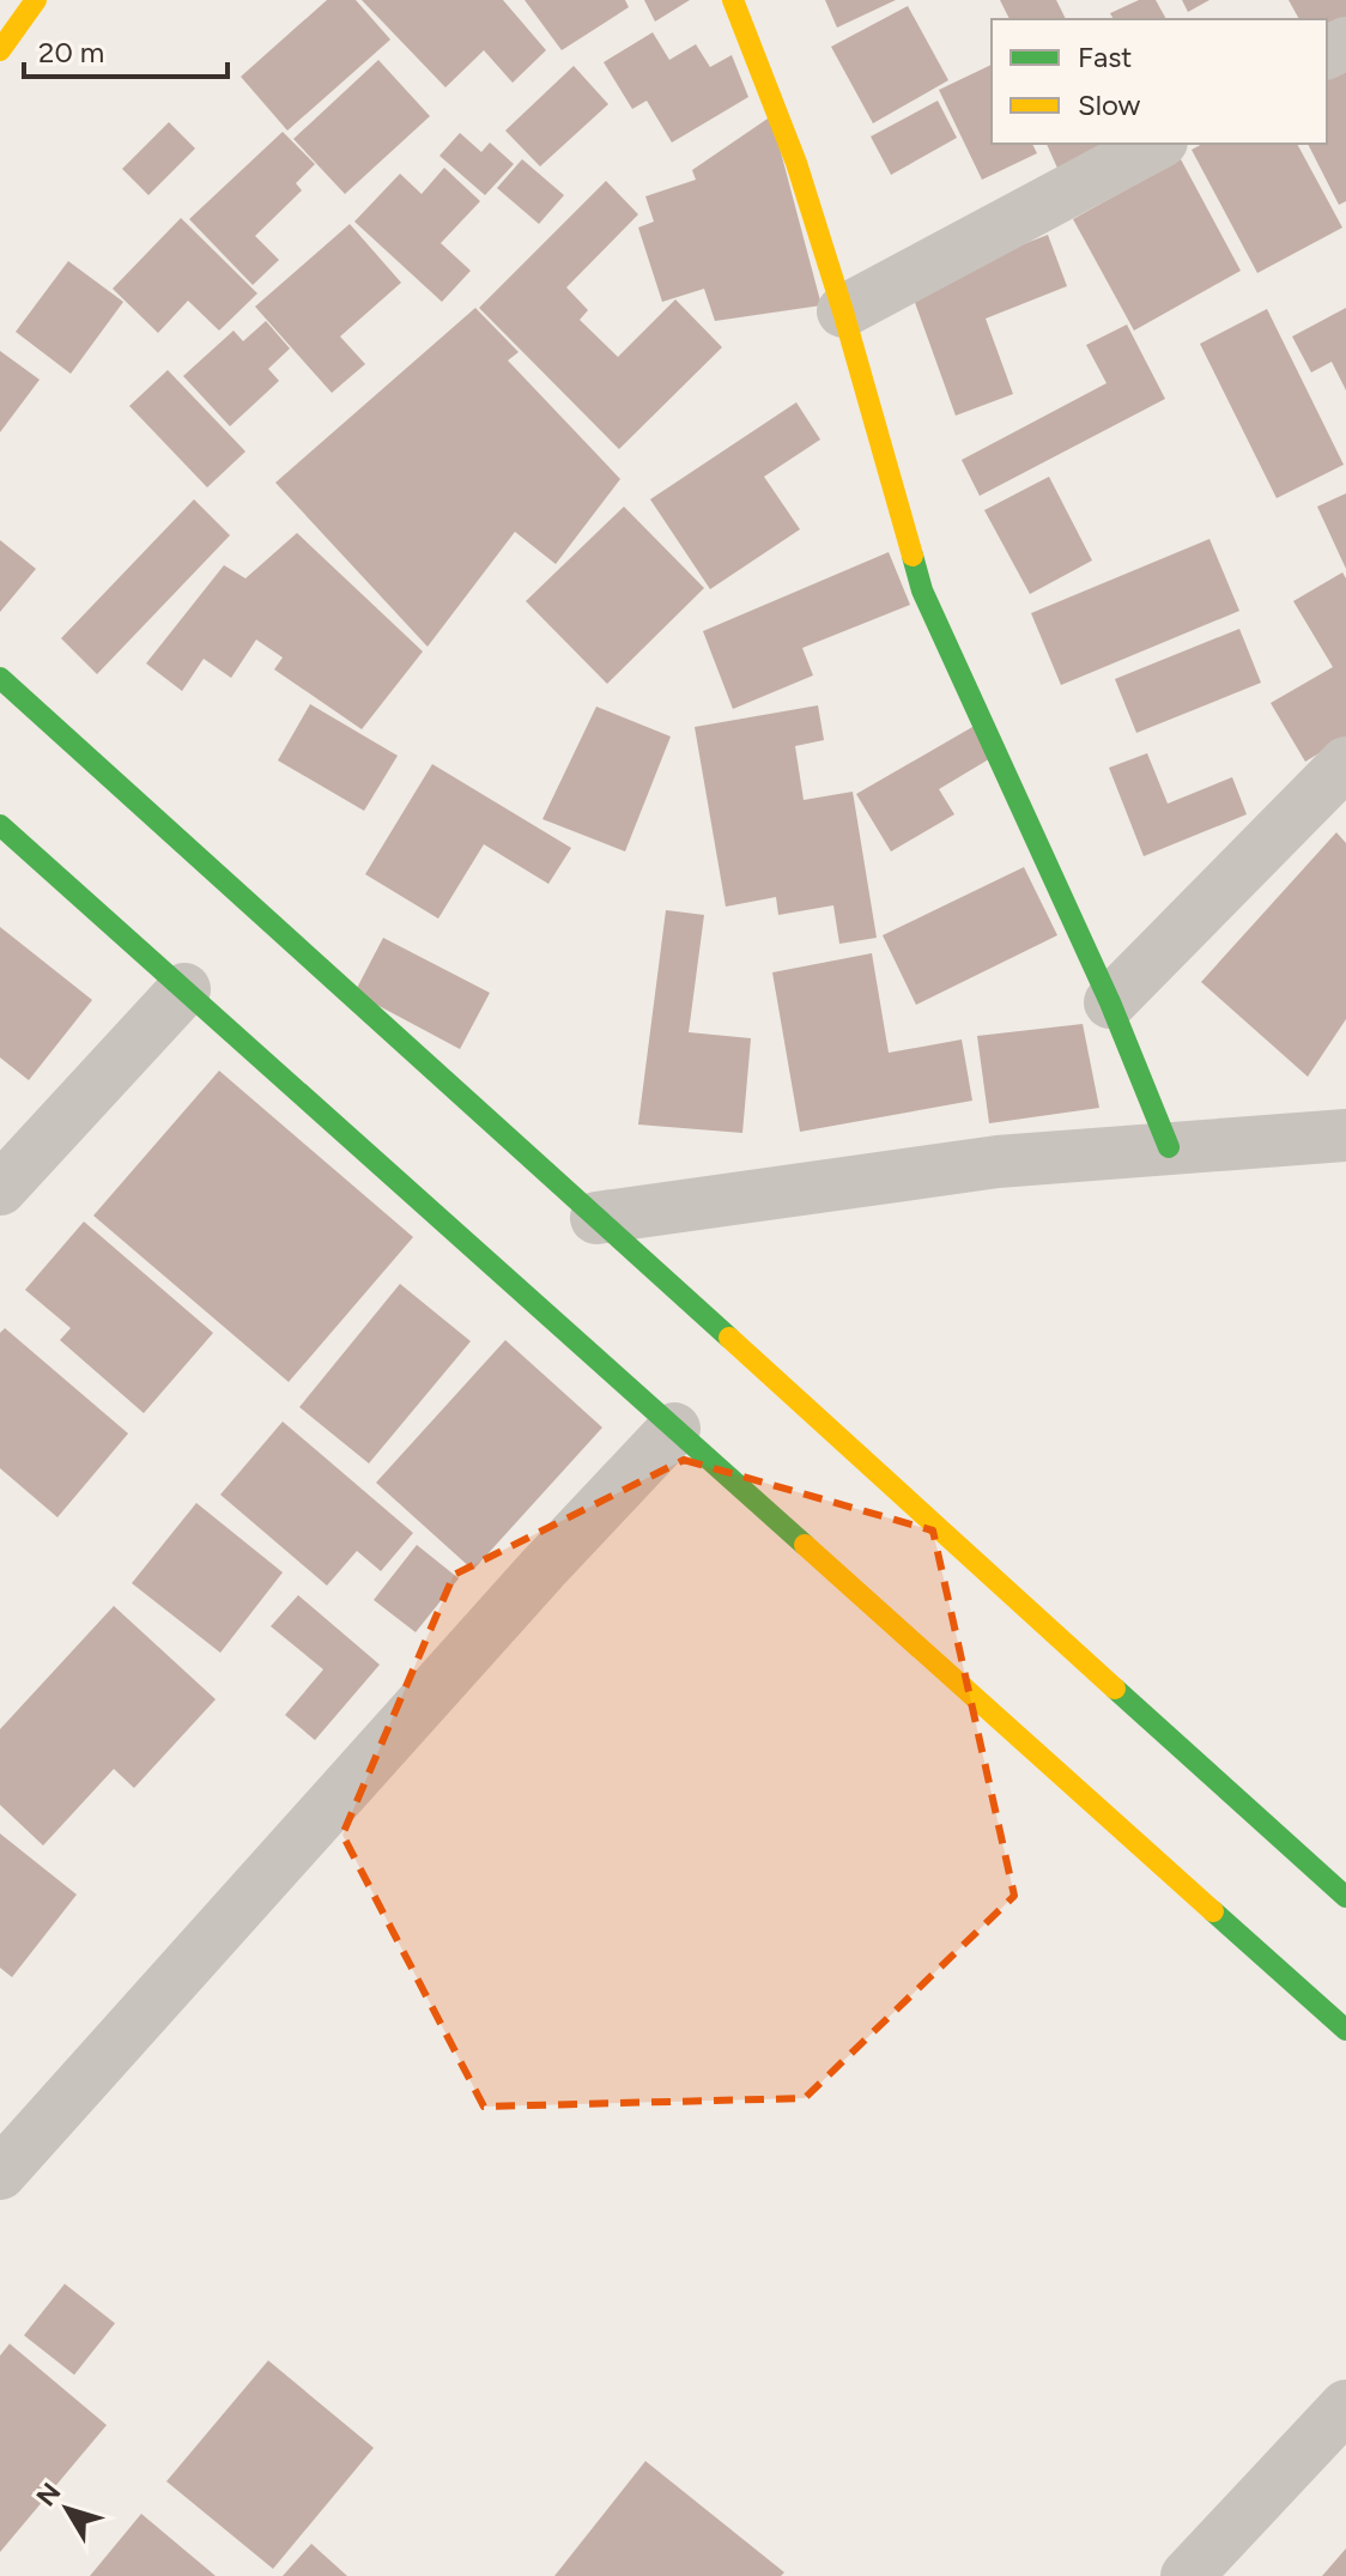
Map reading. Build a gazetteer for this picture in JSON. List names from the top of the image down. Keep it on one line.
{"legend":["Fast","Slow"],"scale_bar":"20 m","north":"top left"}
